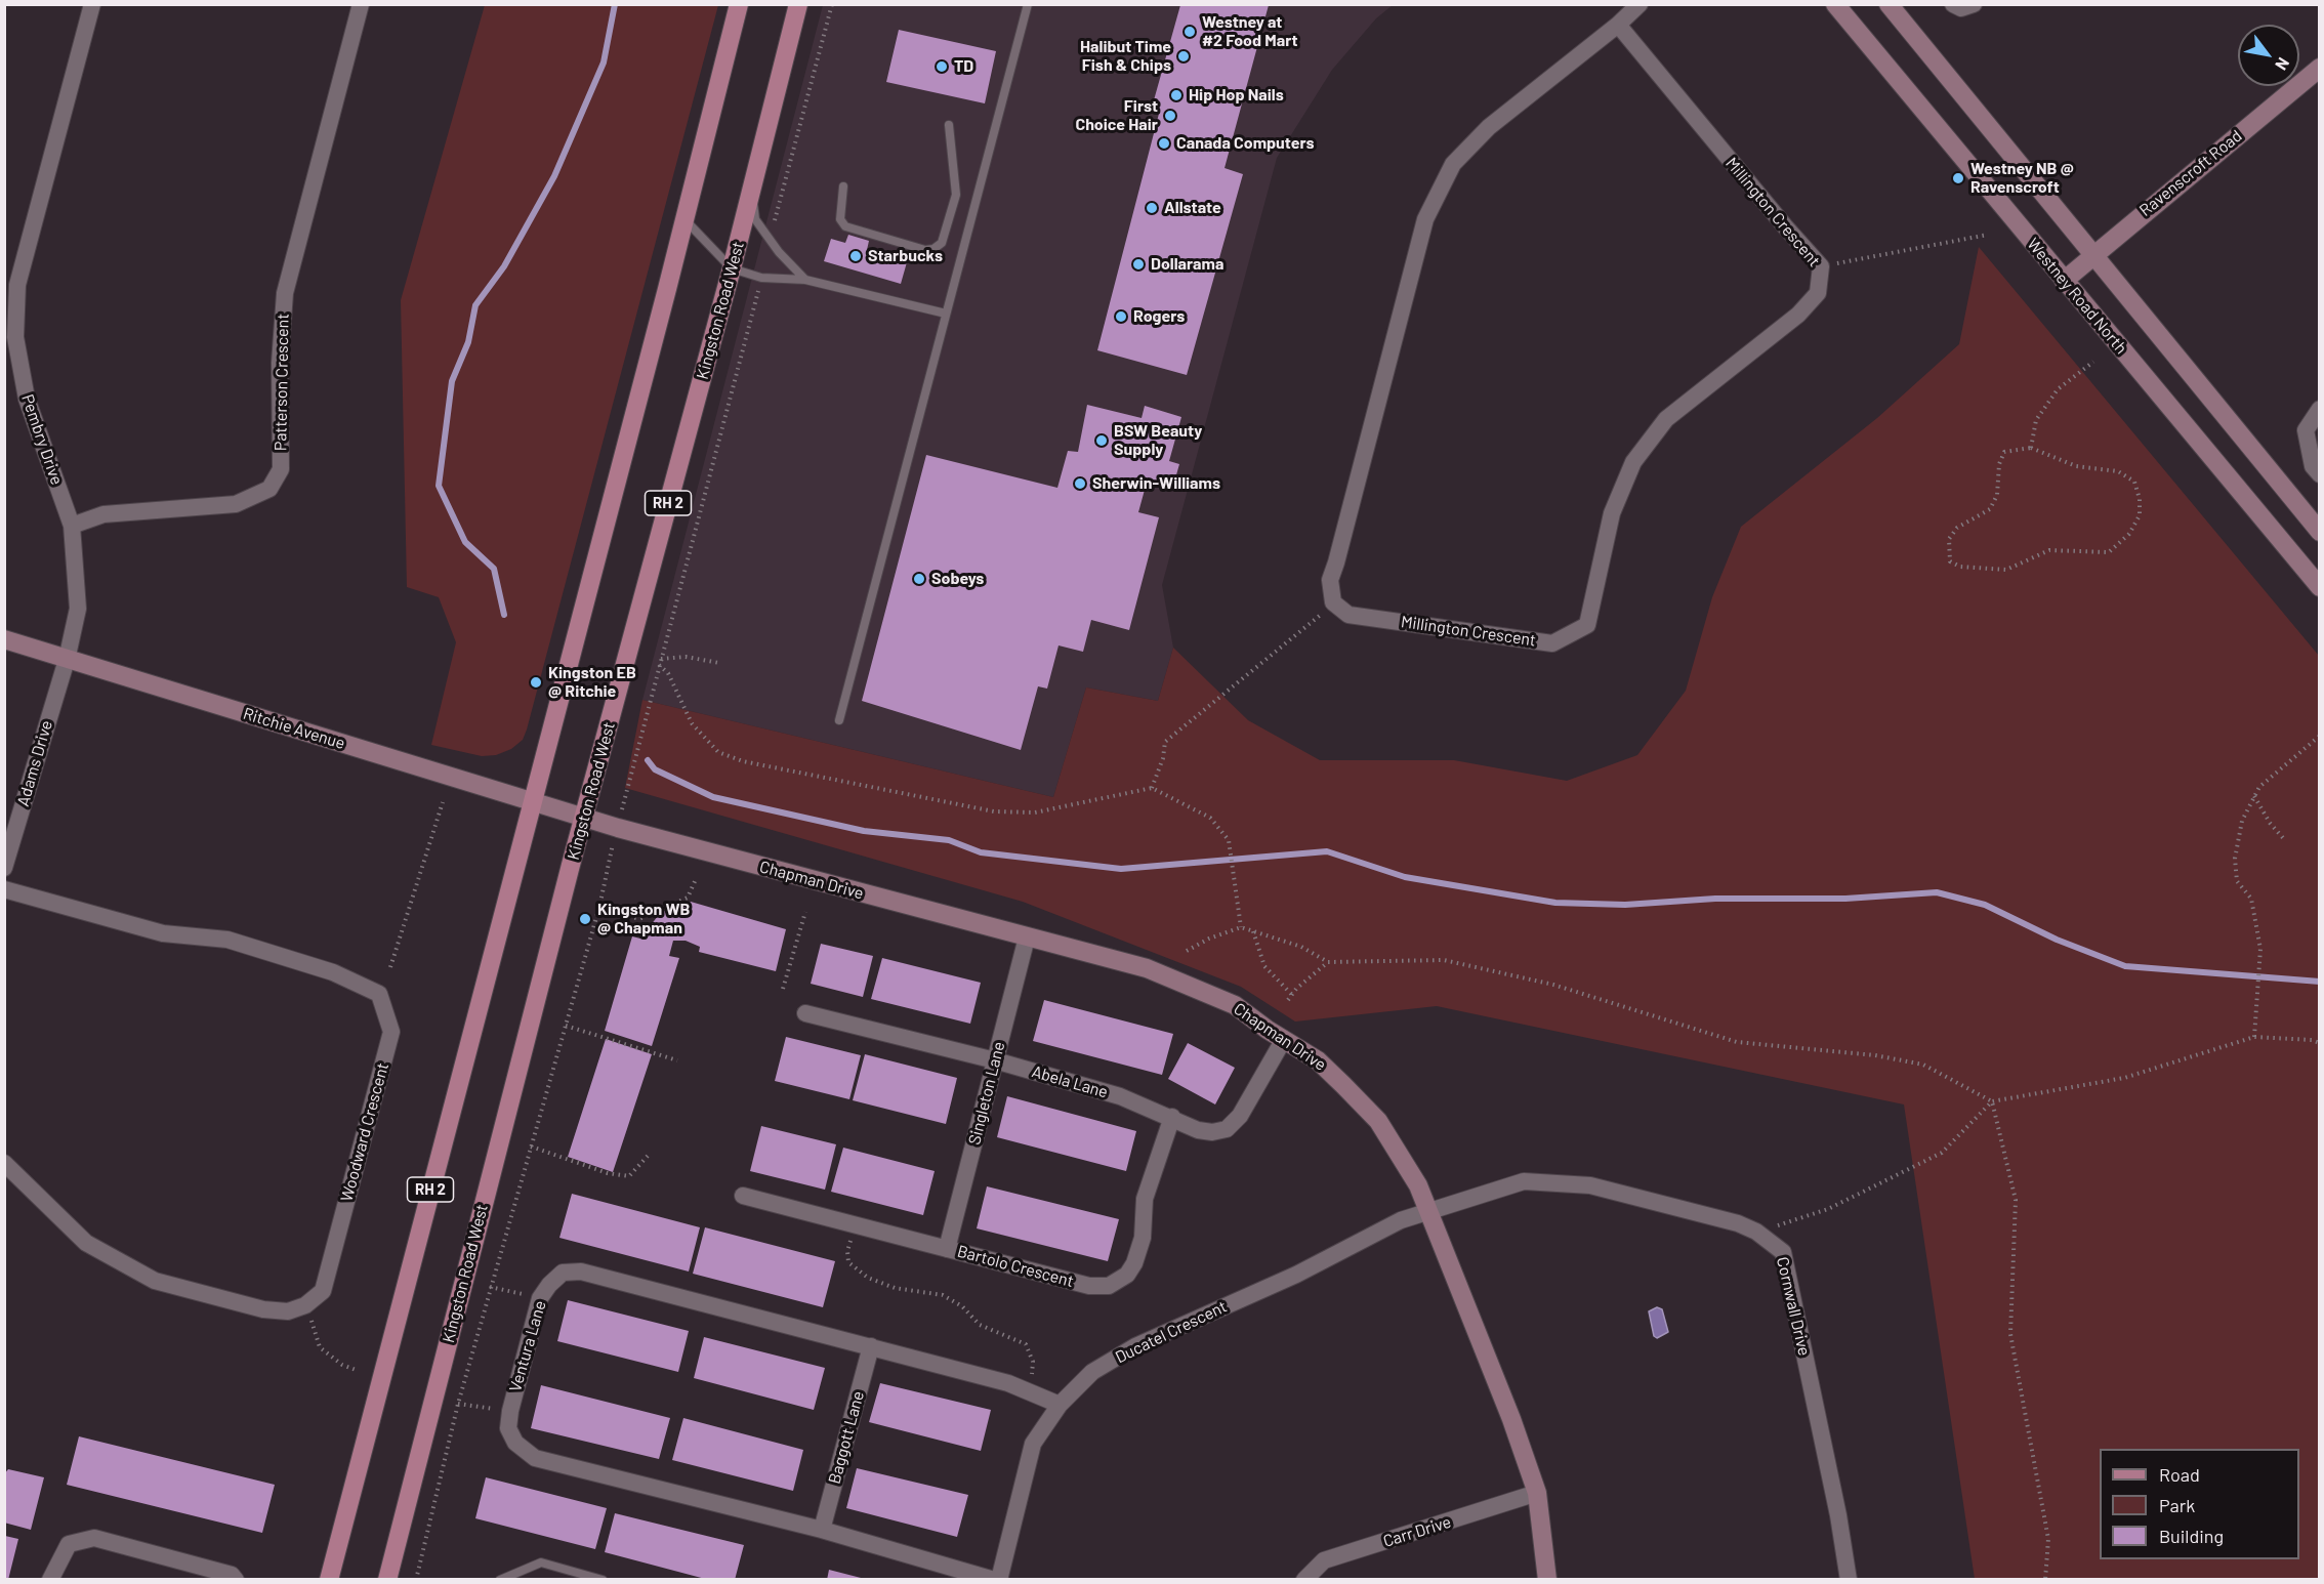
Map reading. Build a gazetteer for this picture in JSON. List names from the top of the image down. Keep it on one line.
{"streets":{"main road":["Kingston Road West","RH 2"],"street":["Ravenscroft Road","Millington Crescent","Westney Road North","Patterson Crescent","Pembry Drive","Ritchie Avenue","Adams Drive","Chapman Drive","Abela Lane","Singleton Lane","Woodward Crescent","Bartolo Crescent","Cornwall Drive","Ducatel Crescent","Ventura Lane","Baggott Lane","Carr Drive"]},"crossings":[["Ravenscroft Road","Westney Road North"],["Kingston Road West","Ritchie Avenue"],["Kingston Road West","Chapman Drive"],["Patterson Crescent","Pembry Drive"],["Pembry Drive","Ritchie Avenue"],["Pembry Drive","Adams Drive"],["RH 2","Ritchie Avenue"],["Ritchie Avenue","Adams Drive"],["Ritchie Avenue","Chapman Drive"],["Chapman Drive","Abela Lane"],["Chapman Drive","Singleton Lane"],["Chapman Drive","Cornwall Drive"],["Chapman Drive","Ducatel Crescent"],["Chapman Drive","Carr Drive"],["Abela Lane","Singleton Lane"],["Abela Lane","Bartolo Crescent"],["Singleton Lane","Bartolo Crescent"],["Cornwall Drive","Ducatel Crescent"],["Ducatel Crescent","Ventura Lane"],["Ventura Lane","Baggott Lane"]],"places":["Westney at #2 Food Mart","Halibut Time Fish & Chips","TD","Hip Hop Nails","First Choice Hair","Canada Computers","Westney NB @ Ravenscroft","Allstate","Starbucks","Dollarama","Rogers","BSW Beauty Supply","Sherwin-Williams","Sobeys","Kingston EB @ Ritchie","Kingston WB @ Chapman"],"legend":["Road","Park","Building"],"north":"bottom right"}
